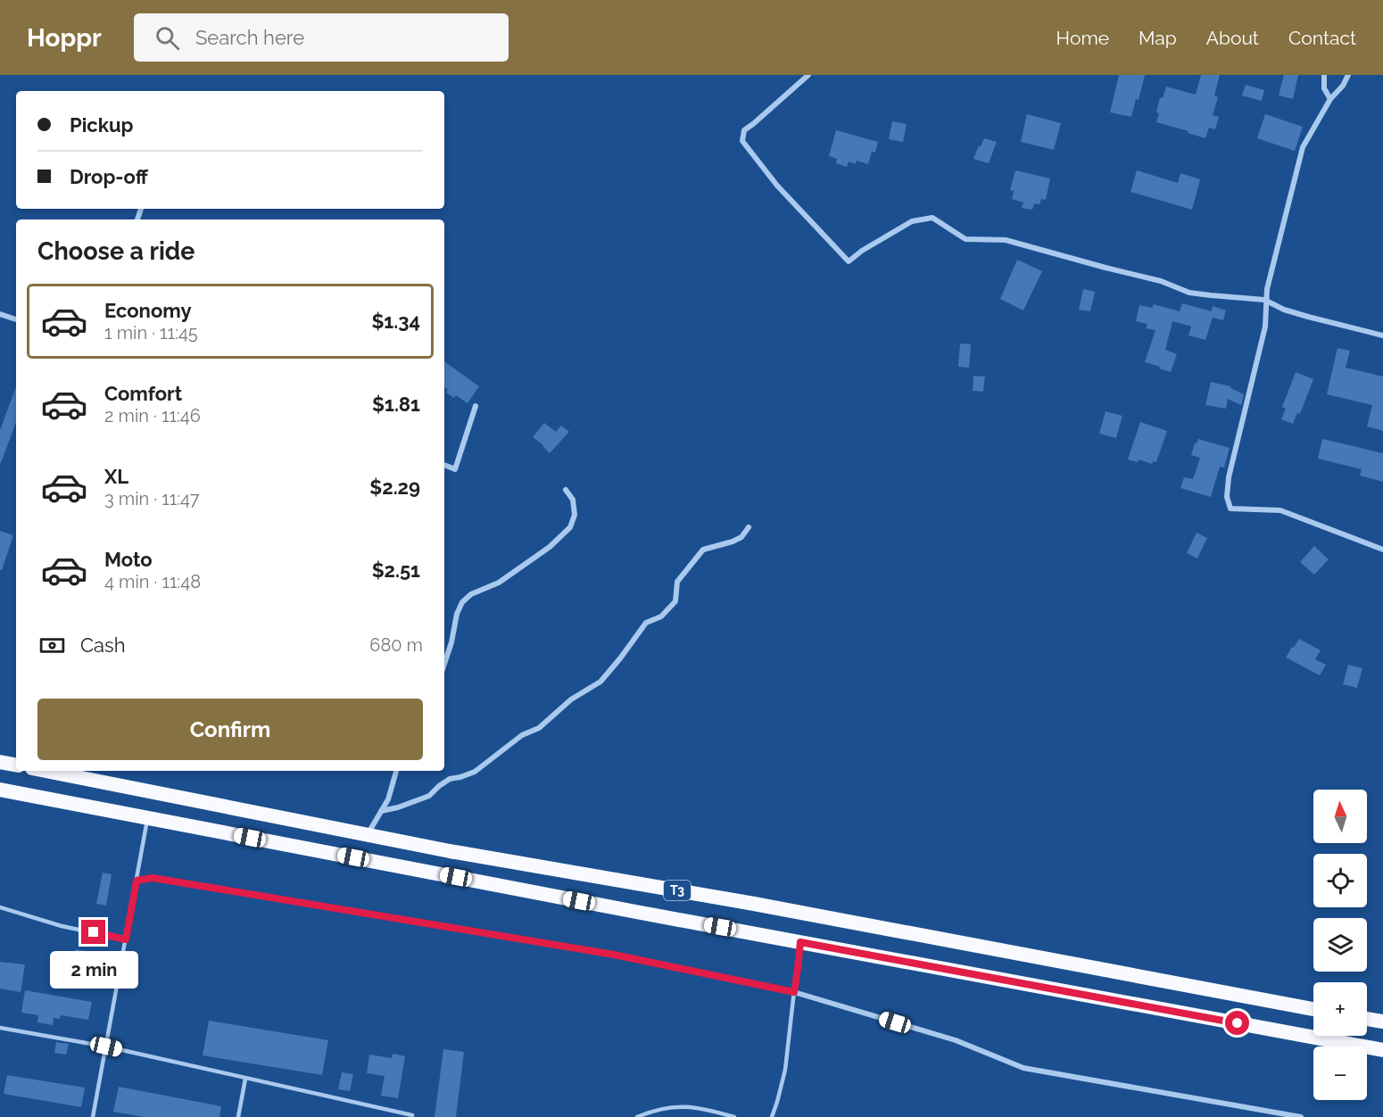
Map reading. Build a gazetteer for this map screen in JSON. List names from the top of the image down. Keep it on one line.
{"streets":{"highway":["T3"]},"north":"top","page":{"header":"Hoppr","search":"Search here","nav":["Home","Map","About","Contact"],"banner":["Pickup","Drop-off"],"heading":"Choose a ride","list":[{"name":"Economy","note":"1 min · 11:45","value":"$1.34"},{"name":"Comfort","note":"2 min · 11:46","value":"$1.81"},{"name":"XL","note":"3 min · 11:47","value":"$2.29"},{"name":"Moto","note":"4 min · 11:48","value":"$2.51"}],"pay":["Cash","680 m"],"buttons":"Confirm","map_buttons":["+","−"],"bubble":"2 min"}}
